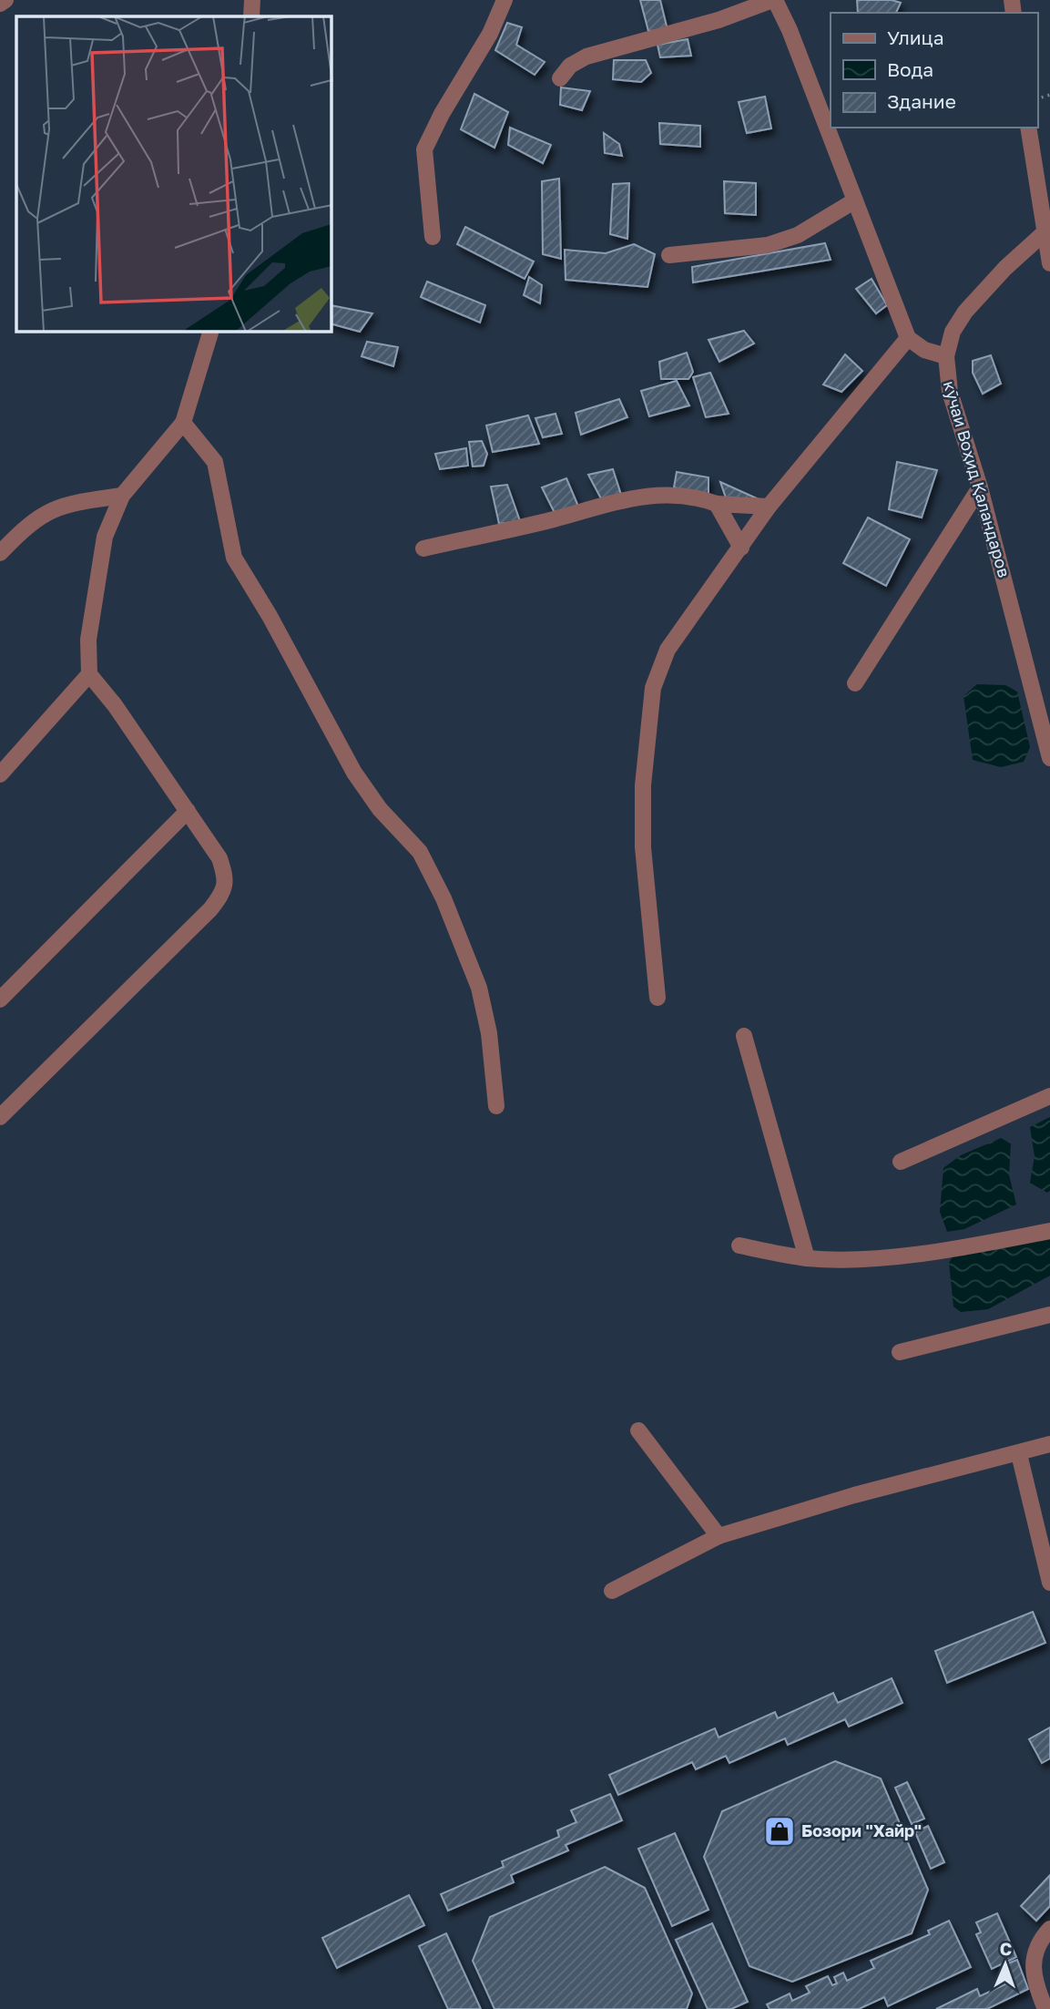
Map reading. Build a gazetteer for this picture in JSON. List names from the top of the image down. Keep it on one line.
{"streets":{"street":["кӯчаи Воҳид Қаландаров"]},"places":{"shop":["Бозори \"Хайр\""]},"legend":["Улица","Вода","Здание"],"north":"top"}
